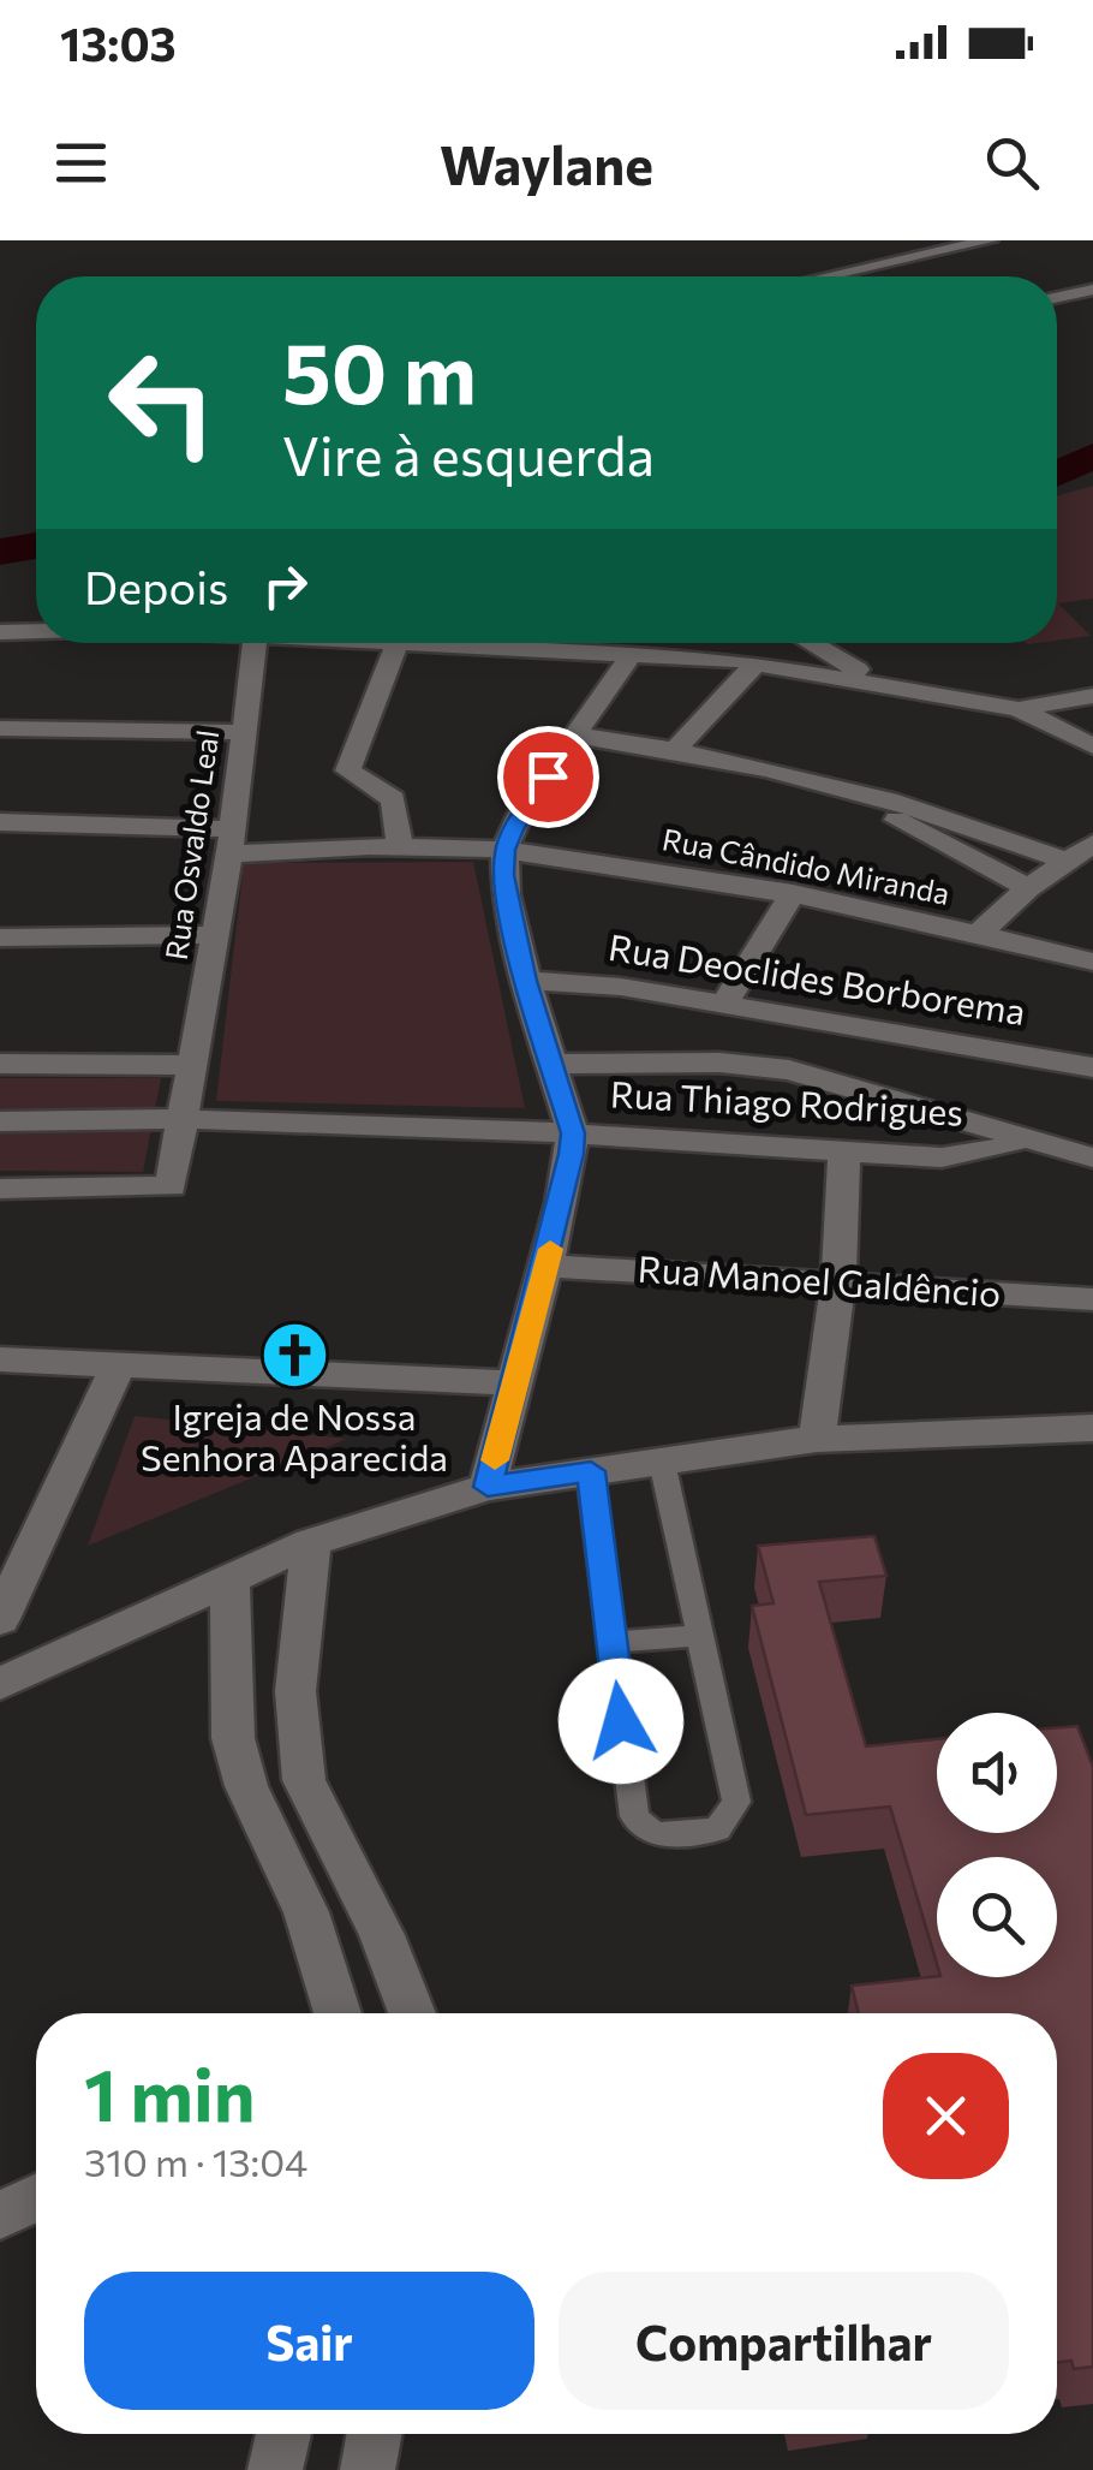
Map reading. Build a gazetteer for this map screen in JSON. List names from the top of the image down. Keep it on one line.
{"streets":{"street":["Rua Osvaldo Leal","Rua Cândido Miranda","Rua Deoclides Borborema","Rua Thiago Rodrigues","Rua Manoel Galdêncio"]},"crossings":[["Rua Osvaldo Leal","Rua Cândido Miranda"],["Rua Osvaldo Leal","Rua Thiago Rodrigues"]],"places":{"church":["Igreja de Nossa Senhora Aparecida"]},"page":{"status":"13:03","header":"Waylane","turn":["50 m","Vire à esquerda"],"then":"Depois","heading":["1 min","310 m · 13:04"],"buttons":["Sair","Compartilhar"]}}
